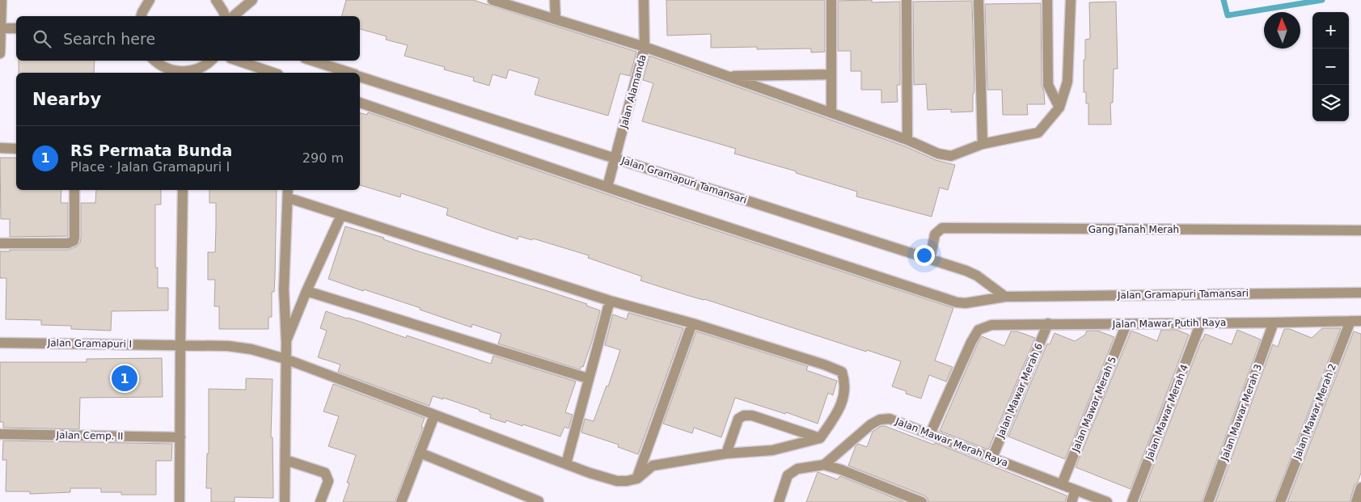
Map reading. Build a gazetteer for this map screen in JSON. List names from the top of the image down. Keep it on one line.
{"streets":{"street":["Jalan Alamanda","Jalan Gramapuri Tamansari","Gang Tanah Merah","Jalan Mawar Putih Raya","Jalan Gramapuri I","Jalan Mawar Merah 6","Jalan Mawar Merah 5","Jalan Mawar Merah 2","Jalan Mawar Merah 4","Jalan Mawar Merah 3","Jalan Cemp. II","Jalan Mawar Merah Raya"]},"crossings":[["Jalan Alamanda","Jalan Gramapuri Tamansari"],["Jalan Gramapuri Tamansari","Gang Tanah Merah"],["Jalan Mawar Putih Raya","Jalan Mawar Merah 6"],["Jalan Mawar Putih Raya","Jalan Mawar Merah 5"],["Jalan Mawar Putih Raya","Jalan Mawar Merah 2"],["Jalan Mawar Putih Raya","Jalan Mawar Merah 4"],["Jalan Mawar Putih Raya","Jalan Mawar Merah 3"],["Jalan Mawar Putih Raya","Jalan Mawar Merah Raya"],["Jalan Mawar Merah 6","Jalan Mawar Merah Raya"],["Jalan Mawar Merah 5","Jalan Mawar Merah Raya"]],"north":"top","page":{"map_buttons":["+","−"],"search":"Search here","heading":"Nearby","list":[{"mark":"1","name":"RS Permata Bunda","note":"Place · Jalan Gramapuri I","value":"290 m"}],"pins":"1"}}
